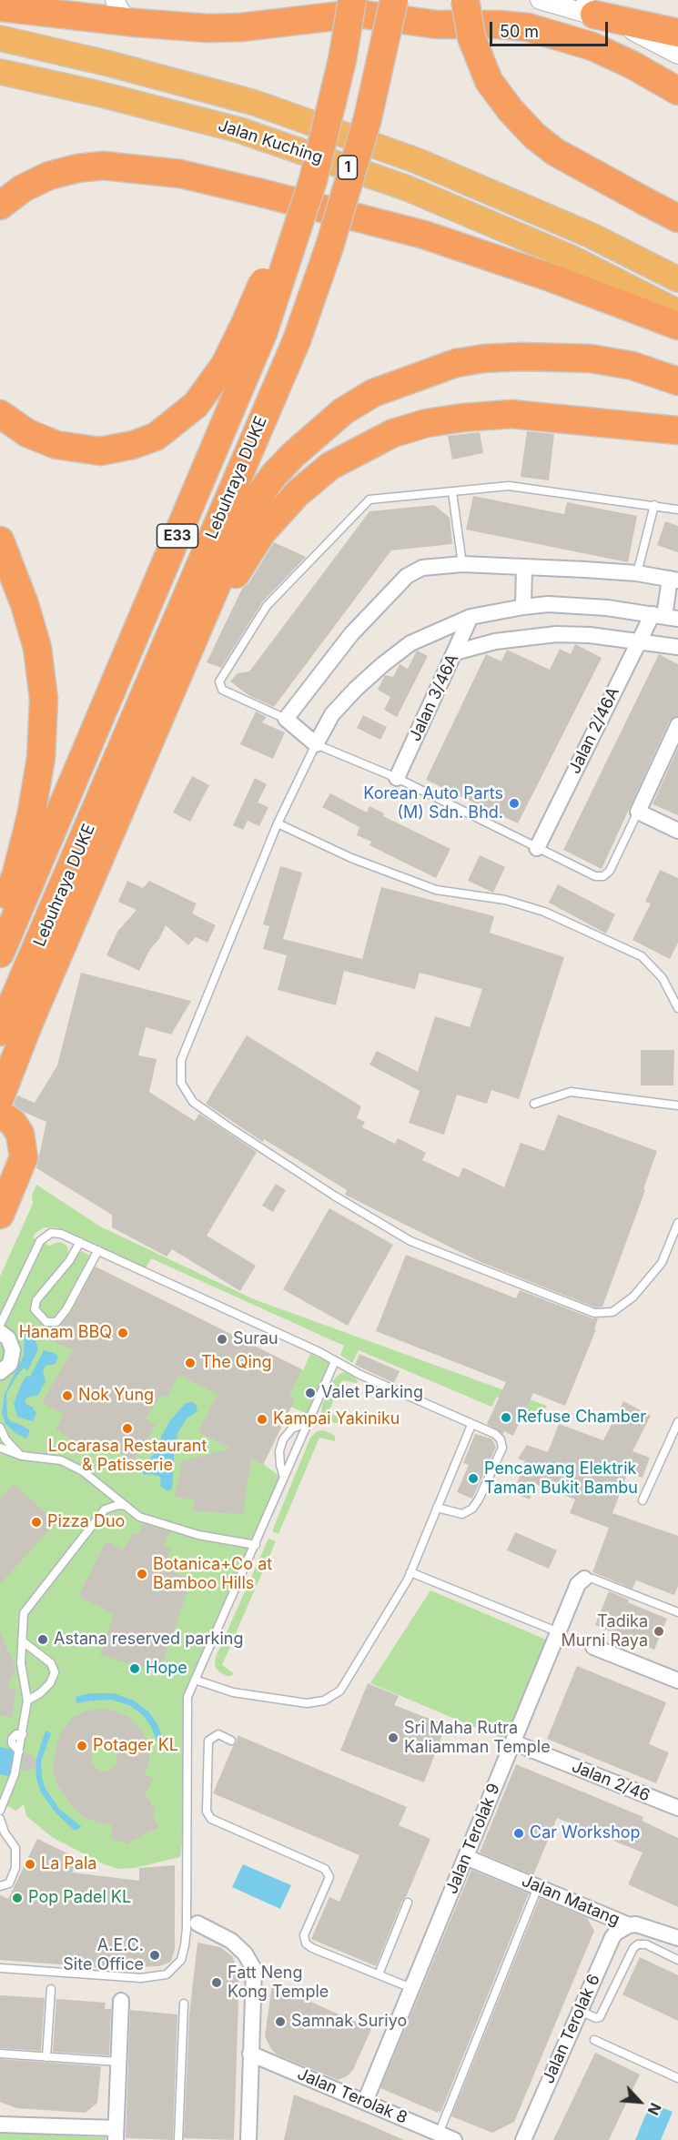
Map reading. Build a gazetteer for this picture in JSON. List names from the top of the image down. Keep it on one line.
{"streets":{"highway":["Jalan Kuching","1","Lebuhraya DUKE","E33"],"street":["Jalan 3/46A","Jalan 2/46A","Jalan 2/46","Jalan Terolak 9","Jalan Matang","Jalan Terolak 6","Jalan Terolak 8"]},"crossings":[["Jalan 2/46","Jalan Terolak 9"],["Jalan Terolak 9","Jalan Matang"],["Jalan Terolak 9","Jalan Terolak 8"],["Jalan Matang","Jalan Terolak 6"]],"places":["Korean Auto Parts (M) Sdn. Bhd.","Hanam BBQ","Surau","The Qing","Valet Parking","Nok Yung","Refuse Chamber","Kampai Yakiniku","Locarasa Restaurant & Patisserie","Pencawang Elektrik Taman Bukit Bambu","Pizza Duo","Botanica+Co at Bamboo Hills","Tadika Murni Raya","Astana reserved parking","Hope","Sri Maha Rutra Kaliamman Temple","Potager KL","Car Workshop","La Pala","Pop Padel KL","A.E.C. Site Office","Fatt Neng Kong Temple","Samnak Suriyo"],"scale_bar":"50 m","north":"bottom right"}
